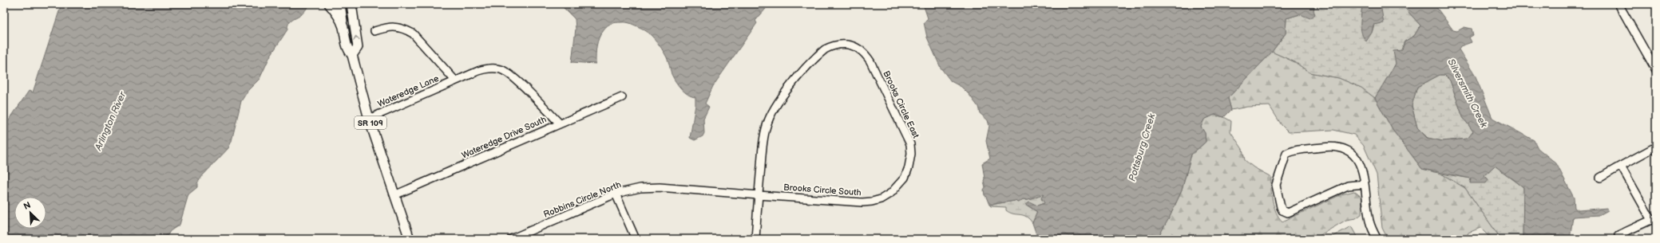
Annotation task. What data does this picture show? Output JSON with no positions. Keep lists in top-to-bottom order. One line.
{"streets":{"main road":["SR 109"],"street":["Wateredge Lane","Brooks Circle East","Wateredge Drive South","Brooks Circle South","Robbins Circle North"]},"crossings":[["Wateredge Lane","SR 109"],["Wateredge Lane","Wateredge Drive South"],["Brooks Circle East","Brooks Circle South"],["Brooks Circle East","Robbins Circle North"],["SR 109","Wateredge Drive South"],["Brooks Circle South","Robbins Circle North"]],"water":["Silversmith Creek","Arlington River","Pottsburg Creek"],"north":"top left"}
